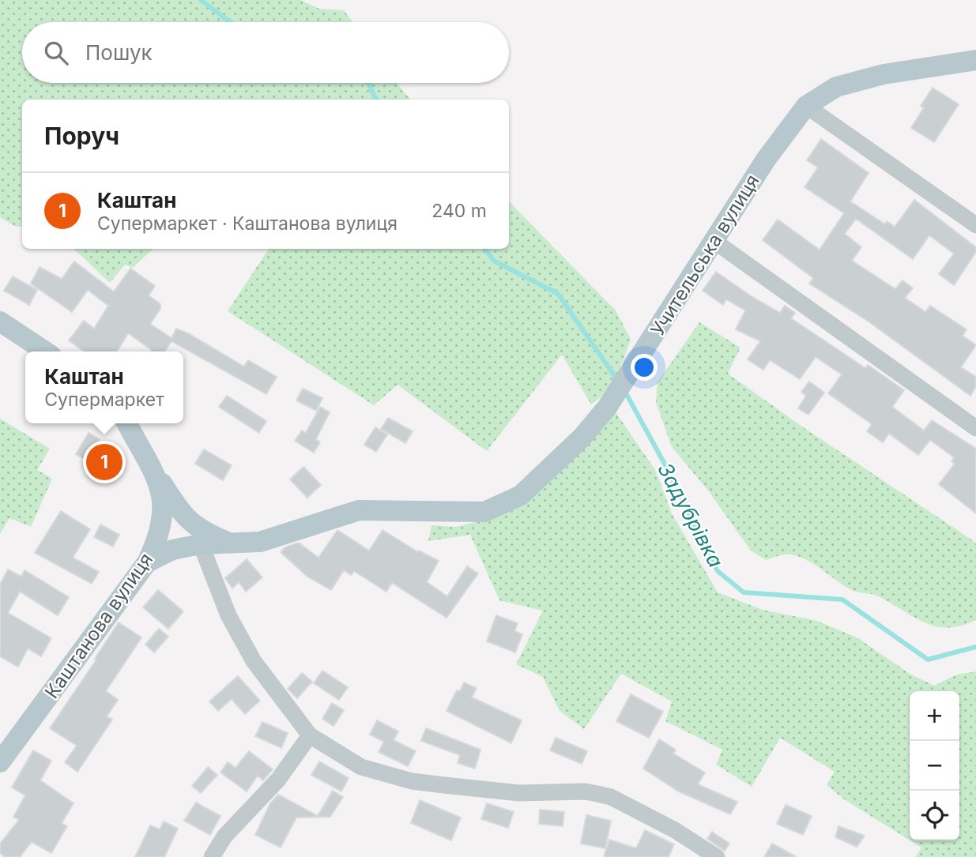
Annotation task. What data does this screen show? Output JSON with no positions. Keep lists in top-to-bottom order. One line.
{"streets":{"main road":["Учительська вулиця","Каштанова вулиця"]},"crossings":[["Учительська вулиця","Каштанова вулиця"]],"water":["Задубрівка"],"page":{"search":"Пошук","heading":"Поруч","list":[{"mark":"1","name":"Каштан","note":"Супермаркет · Каштанова вулиця","value":"240 m"}],"popup":["Каштан","Супермаркет"],"pins":"1","map_buttons":["+","−"]}}
